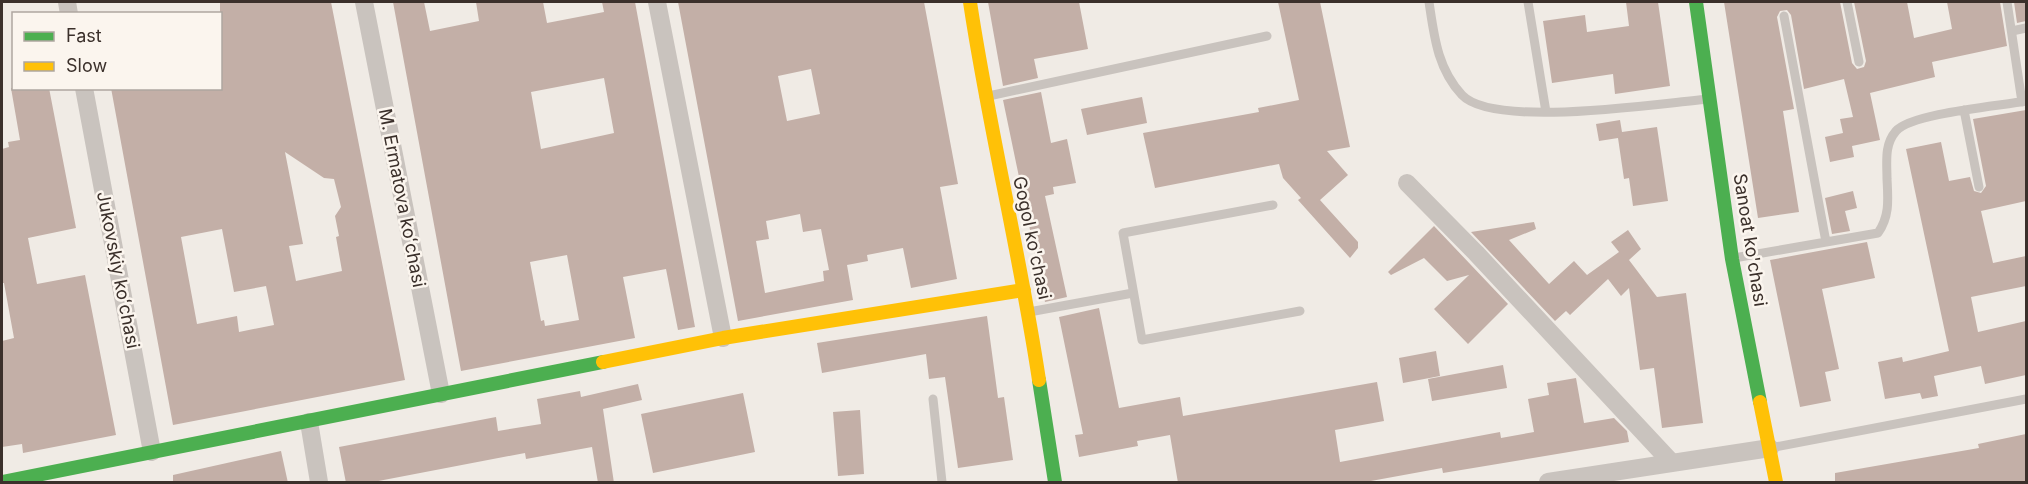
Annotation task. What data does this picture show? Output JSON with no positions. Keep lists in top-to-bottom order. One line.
{"streets":{"street":["M. Ermatova koʻchasi","Gogol ko'chasi","Sanoat ko'chasi","Jukovskiy koʻchasi"]},"legend":["Fast","Slow"]}
